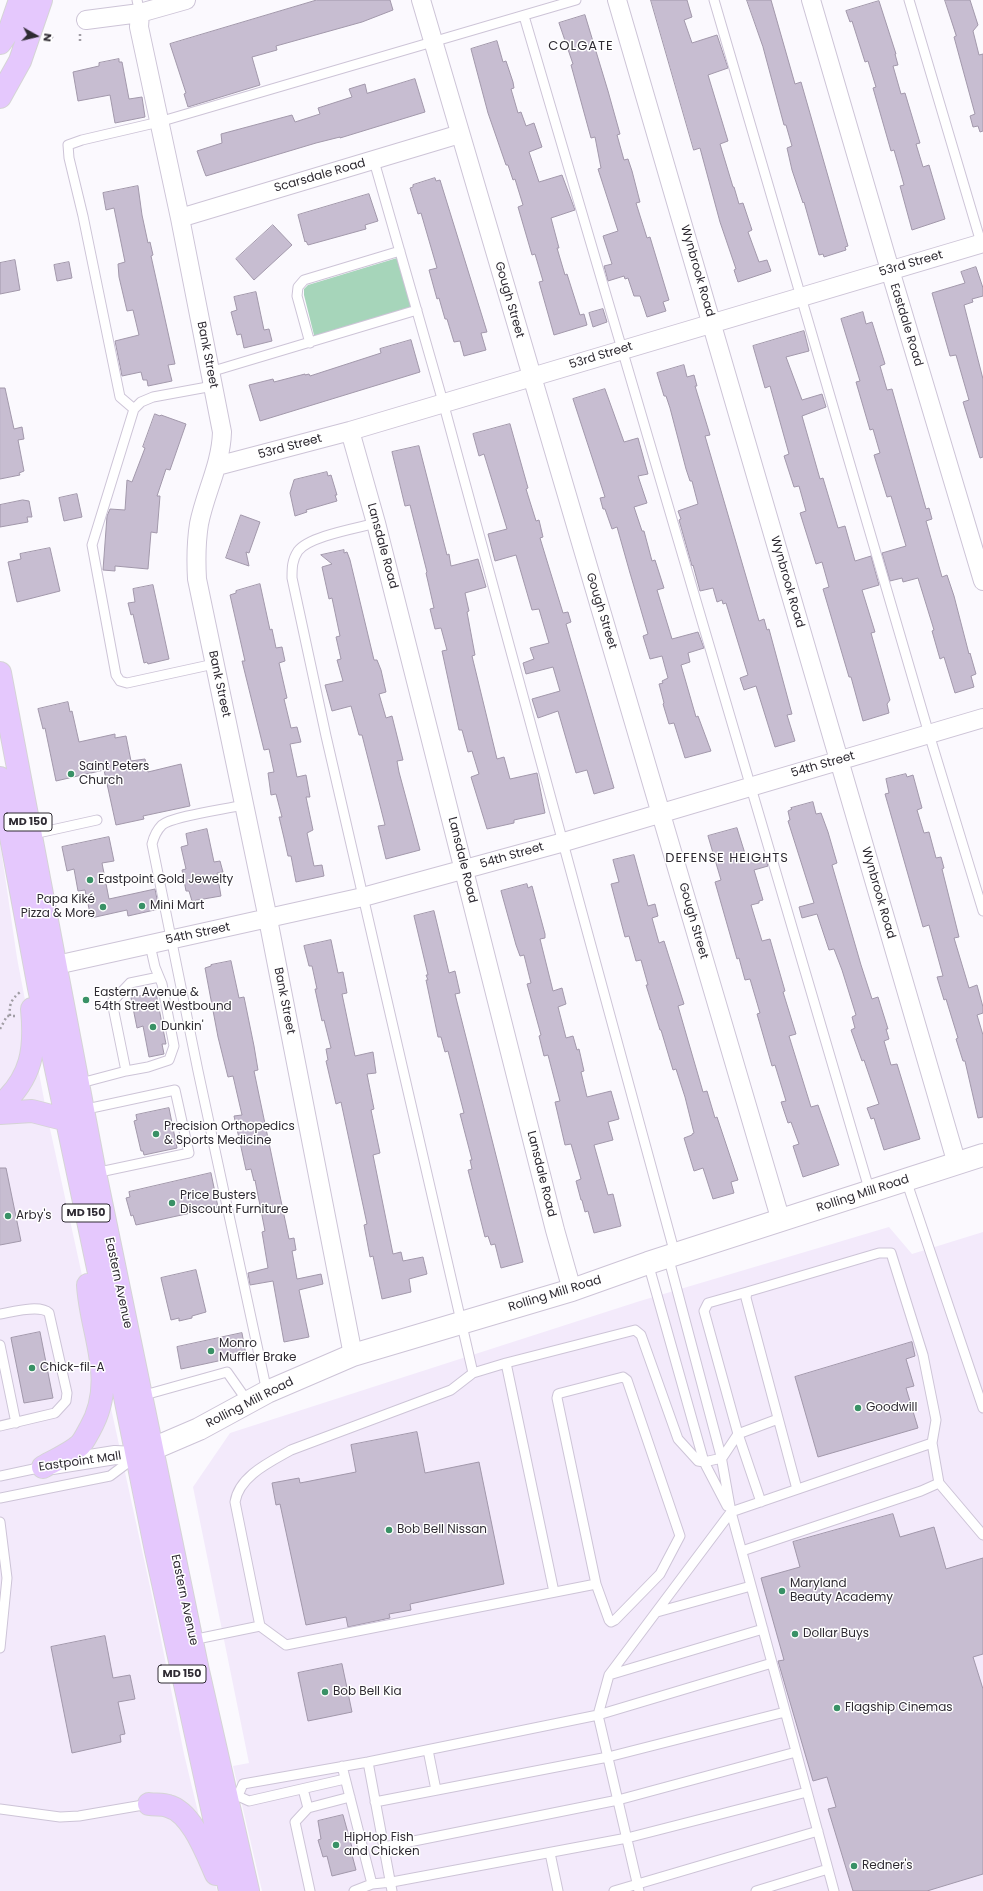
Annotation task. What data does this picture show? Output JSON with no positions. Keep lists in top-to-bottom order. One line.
{"streets":{"main road":["MD 150","Eastern Avenue"],"street":["Scarsdale Road","53rd Street","Wynbrook Road","Gough Street","Eastdale Road","Bank Street","Lansdale Road","54th Street","Rolling Mill Road","Eastpoint Mall"]},"crossings":[["Scarsdale Road","Gough Street"],["Scarsdale Road","Bank Street"],["53rd Street","Wynbrook Road"],["53rd Street","Gough Street"],["53rd Street","Eastdale Road"],["53rd Street","Bank Street"],["53rd Street","Lansdale Road"],["Wynbrook Road","54th Street"],["Wynbrook Road","Rolling Mill Road"],["Gough Street","54th Street"],["Gough Street","Rolling Mill Road"],["Bank Street","54th Street"],["Bank Street","Rolling Mill Road"],["Lansdale Road","54th Street"],["Lansdale Road","Rolling Mill Road"],["54th Street","Eastern Avenue"],["Rolling Mill Road","Eastern Avenue"],["Rolling Mill Road","Eastpoint Mall"],["Eastern Avenue","Eastpoint Mall"]],"districts":["COLGATE","DEFENSE HEIGHTS"],"places":["Saint Peters Church","Eastpoint Gold Jewelty","Mini Mart","Papa Kiké Pizza & More","Eastern Avenue & 54th Street Westbound","Dunkin'","Precision Orthopedics & Sports Medicine","Price Busters Discount Furniture","Arby's","Monro Muffler Brake","Chick-fil-A","Goodwill","Bob Bell Nissan","Maryland Beauty Academy","Dollar Buys","Bob Bell Kia","Flagship Cinemas","HipHop Fish and Chicken","Redner's"],"north":"right"}
